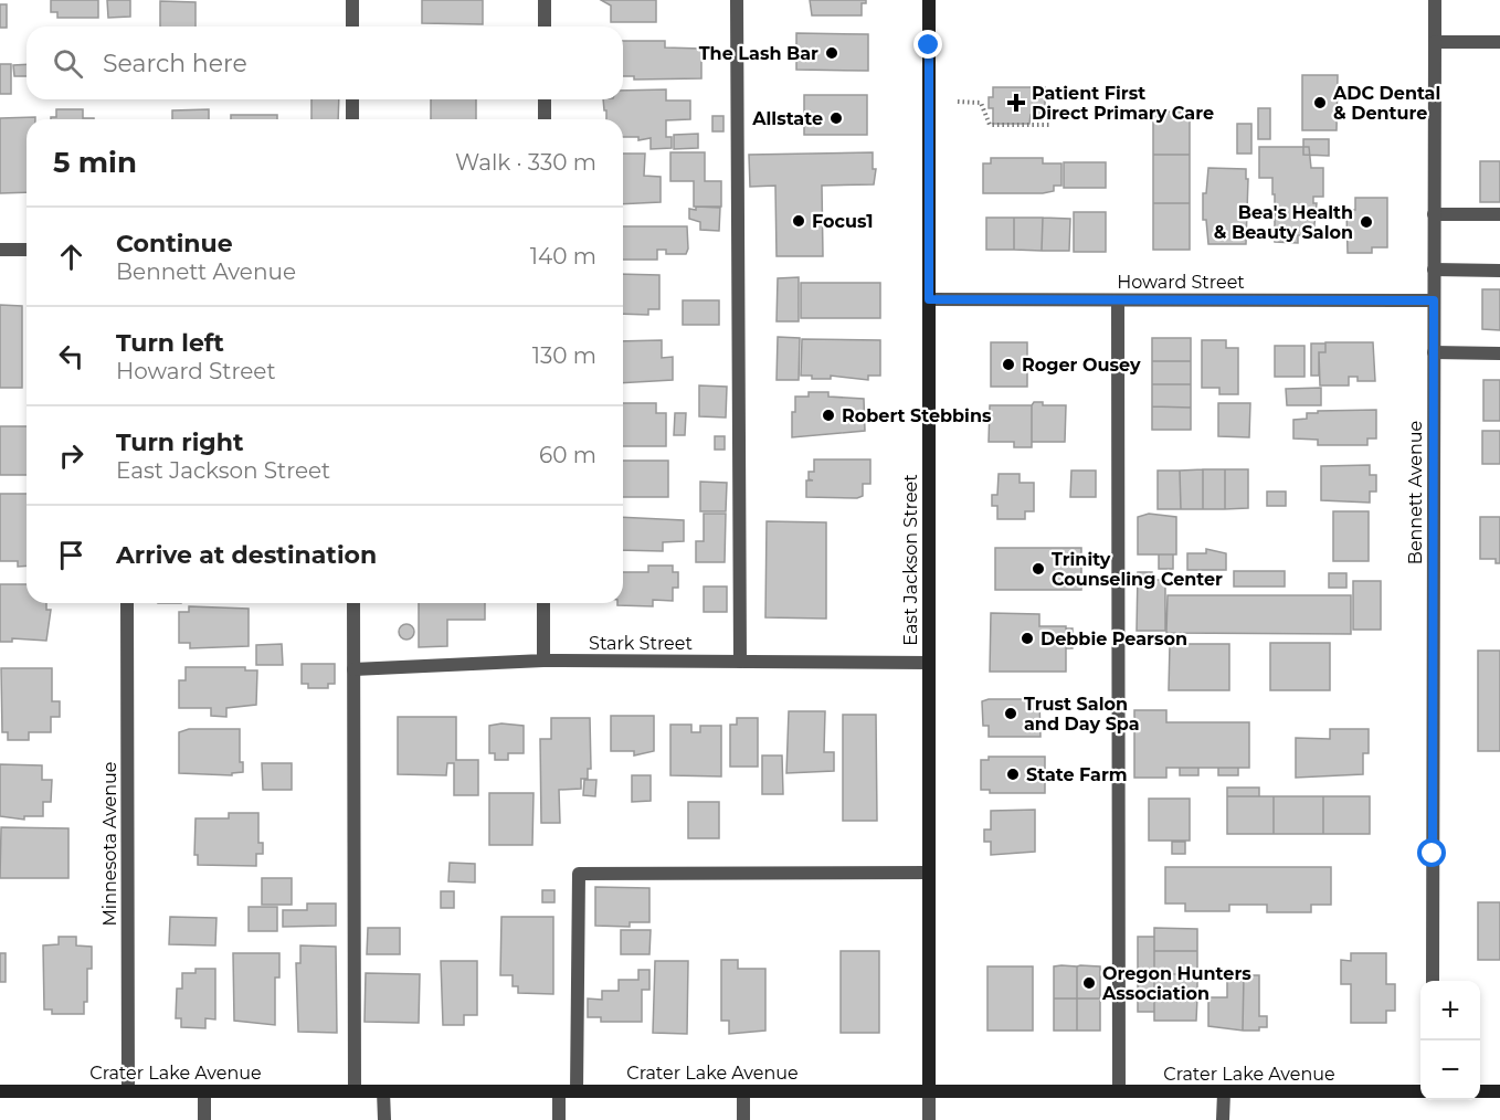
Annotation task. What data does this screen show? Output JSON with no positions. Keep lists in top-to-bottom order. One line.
{"streets":{"main road":["East Jackson Street","Crater Lake Avenue"],"street":["Howard Street","Bennett Avenue","Stark Street","Minnesota Avenue"]},"crossings":[["Howard Street","Bennett Avenue"],["Howard Street","East Jackson Street"],["East Jackson Street","Stark Street"],["East Jackson Street","Crater Lake Avenue"],["Minnesota Avenue","Crater Lake Avenue"]],"places":{"other":["The Lash Bar","ADC Dental & Denture","Allstate","Focus1","Bea's Health & Beauty Salon","Roger Ousey","Robert Stebbins","Trinity Counseling Center","Debbie Pearson","Trust Salon and Day Spa","State Farm","Oregon Hunters Association"],"health":["Patient First Direct Primary Care"]},"page":{"search":"Search here","heading":["5 min","Walk · 330 m"],"list":[["Continue","Bennett Avenue","140 m"],["Turn left","Howard Street","130 m"],["Turn right","East Jackson Street","60 m"],"Arrive at destination"],"map_buttons":["+","−"]}}
